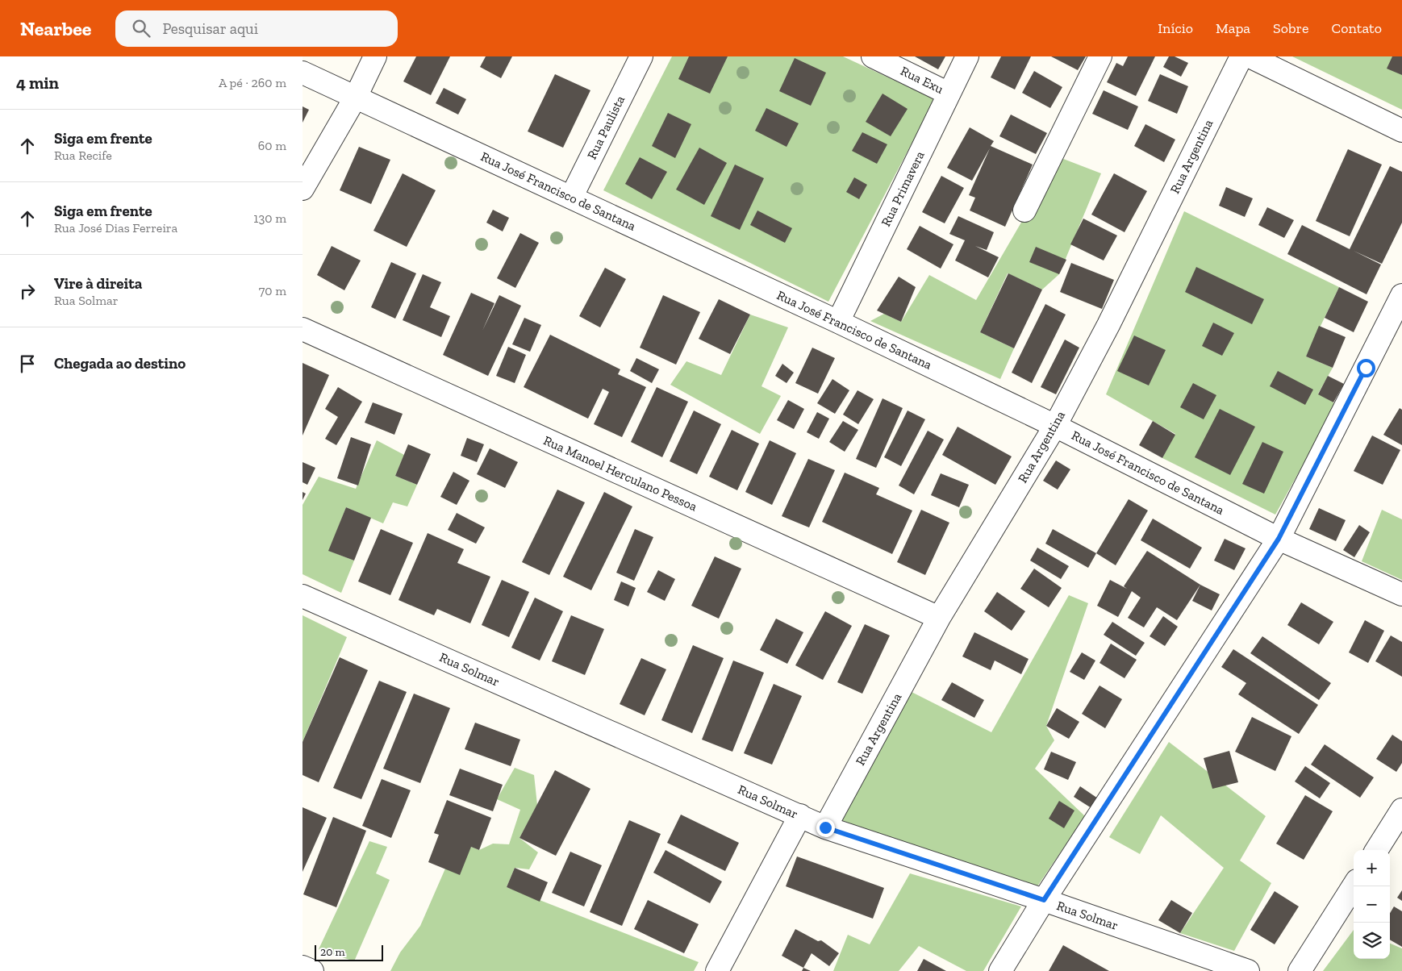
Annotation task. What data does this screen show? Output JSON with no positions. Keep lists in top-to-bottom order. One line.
{"streets":{"street":["Rua Exu","Rua Paulista","Rua Argentina","Rua Primavera","Rua José Francisco de Santana","Rua Manoel Herculano Pessoa","Rua Solmar"]},"crossings":[["Rua Exu","Rua Primavera"],["Rua Paulista","Rua José Francisco de Santana"],["Rua Argentina","Rua José Francisco de Santana"],["Rua Argentina","Rua Manoel Herculano Pessoa"],["Rua Argentina","Rua Solmar"],["Rua Primavera","Rua José Francisco de Santana"]],"scale_bar":"20 m","page":{"header":"Nearbee","search":"Pesquisar aqui","nav":["Início","Mapa","Sobre","Contato"],"heading":["4 min","A pé · 260 m"],"list":[["Siga em frente","Rua Recife","60 m"],["Siga em frente","Rua José Dias Ferreira","130 m"],["Vire à direita","Rua Solmar","70 m"],"Chegada ao destino"],"map_buttons":["+","−"],"scale":"20 m"}}
